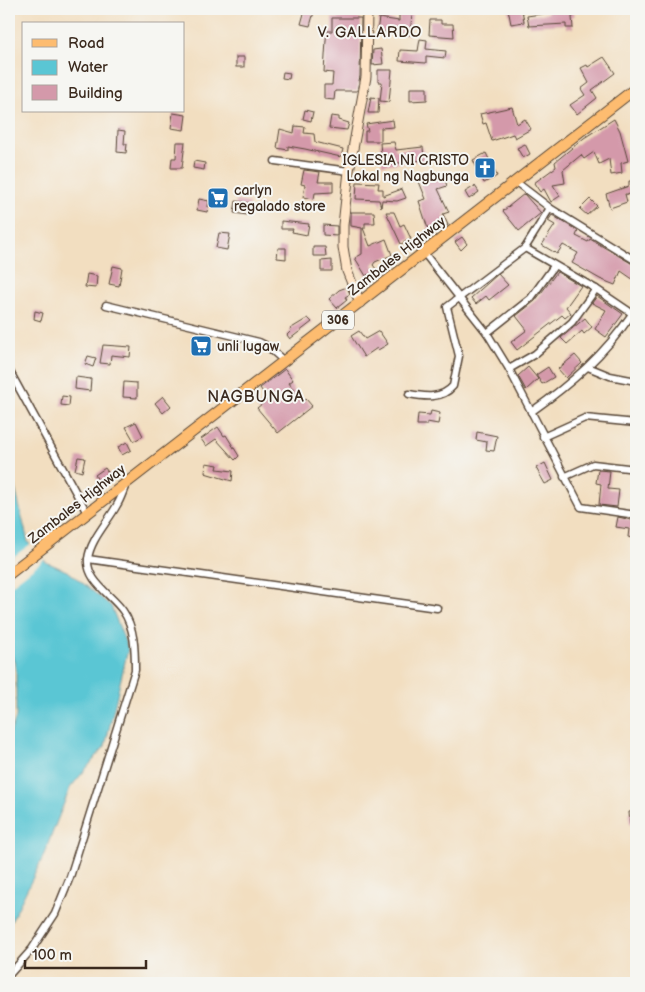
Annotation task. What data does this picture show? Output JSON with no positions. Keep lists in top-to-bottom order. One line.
{"streets":{"main road":["Zambales Highway","306"]},"districts":["V. GALLARDO","NAGBUNGA"],"places":{"church":["IGLESIA NI CRISTO Lokal ng Nagbunga"],"supermarket":["carlyn regalado store","unli lugaw"]},"legend":["Road","Water","Building"],"scale_bar":"100 m"}
